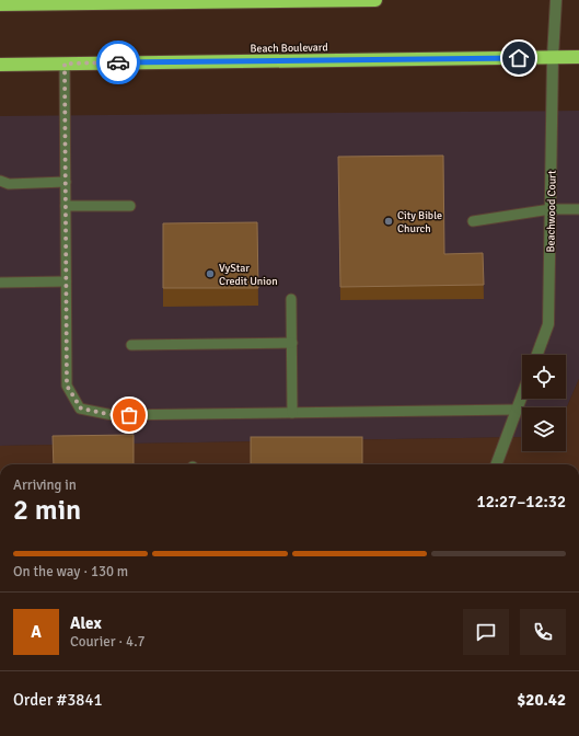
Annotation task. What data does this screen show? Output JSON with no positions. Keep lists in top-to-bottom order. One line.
{"streets":{"highway":["Beach Boulevard"],"street":["Beachwood Court"]},"crossings":[["Beach Boulevard","Beachwood Court"]],"places":["City Bible Church","VyStar Credit Union"],"page":{"heading":["2 min","Arriving in","12:27–12:32"],"panel":["Alex","Courier · 4.7","Order #3841","$20.42"],"bar":"On the way · 130 m","round":"A"}}
